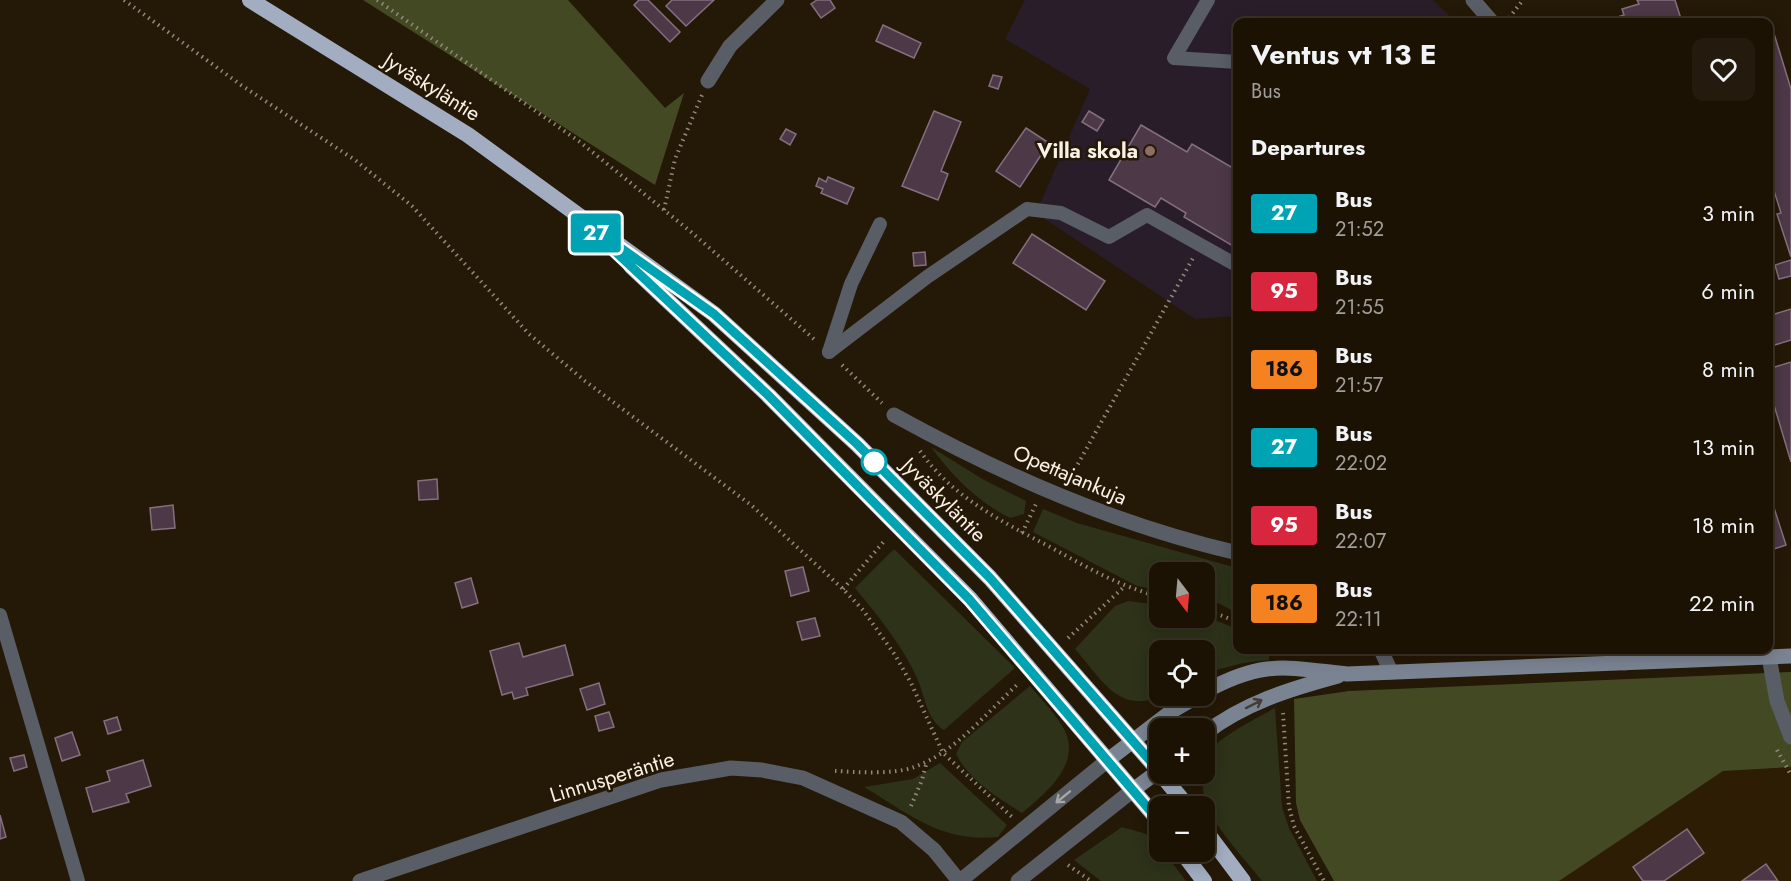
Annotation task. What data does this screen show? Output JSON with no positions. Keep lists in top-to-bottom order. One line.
{"streets":{"highway":["Jyväskyläntie"],"street":["Opettajankuja","Linnusperäntie"]},"crossings":[["Jyväskyläntie","Linnusperäntie"]],"places":["Villa skola"],"lines":["bus line 27"],"north":"bottom","page":{"on_map":"27","heading":[["Ventus vt 13 E","Bus"],"Departures"],"list":[{"mark":"27","name":"Bus","note":"21:52","value":"3 min"},{"mark":"95","name":"Bus","note":"21:55","value":"6 min"},{"mark":"186","name":"Bus","note":"21:57","value":"8 min"},{"mark":"27","name":"Bus","note":"22:02","value":"13 min"},{"mark":"95","name":"Bus","note":"22:07","value":"18 min"},{"mark":"186","name":"Bus","note":"22:11","value":"22 min"}],"map_buttons":["+","−"]}}
